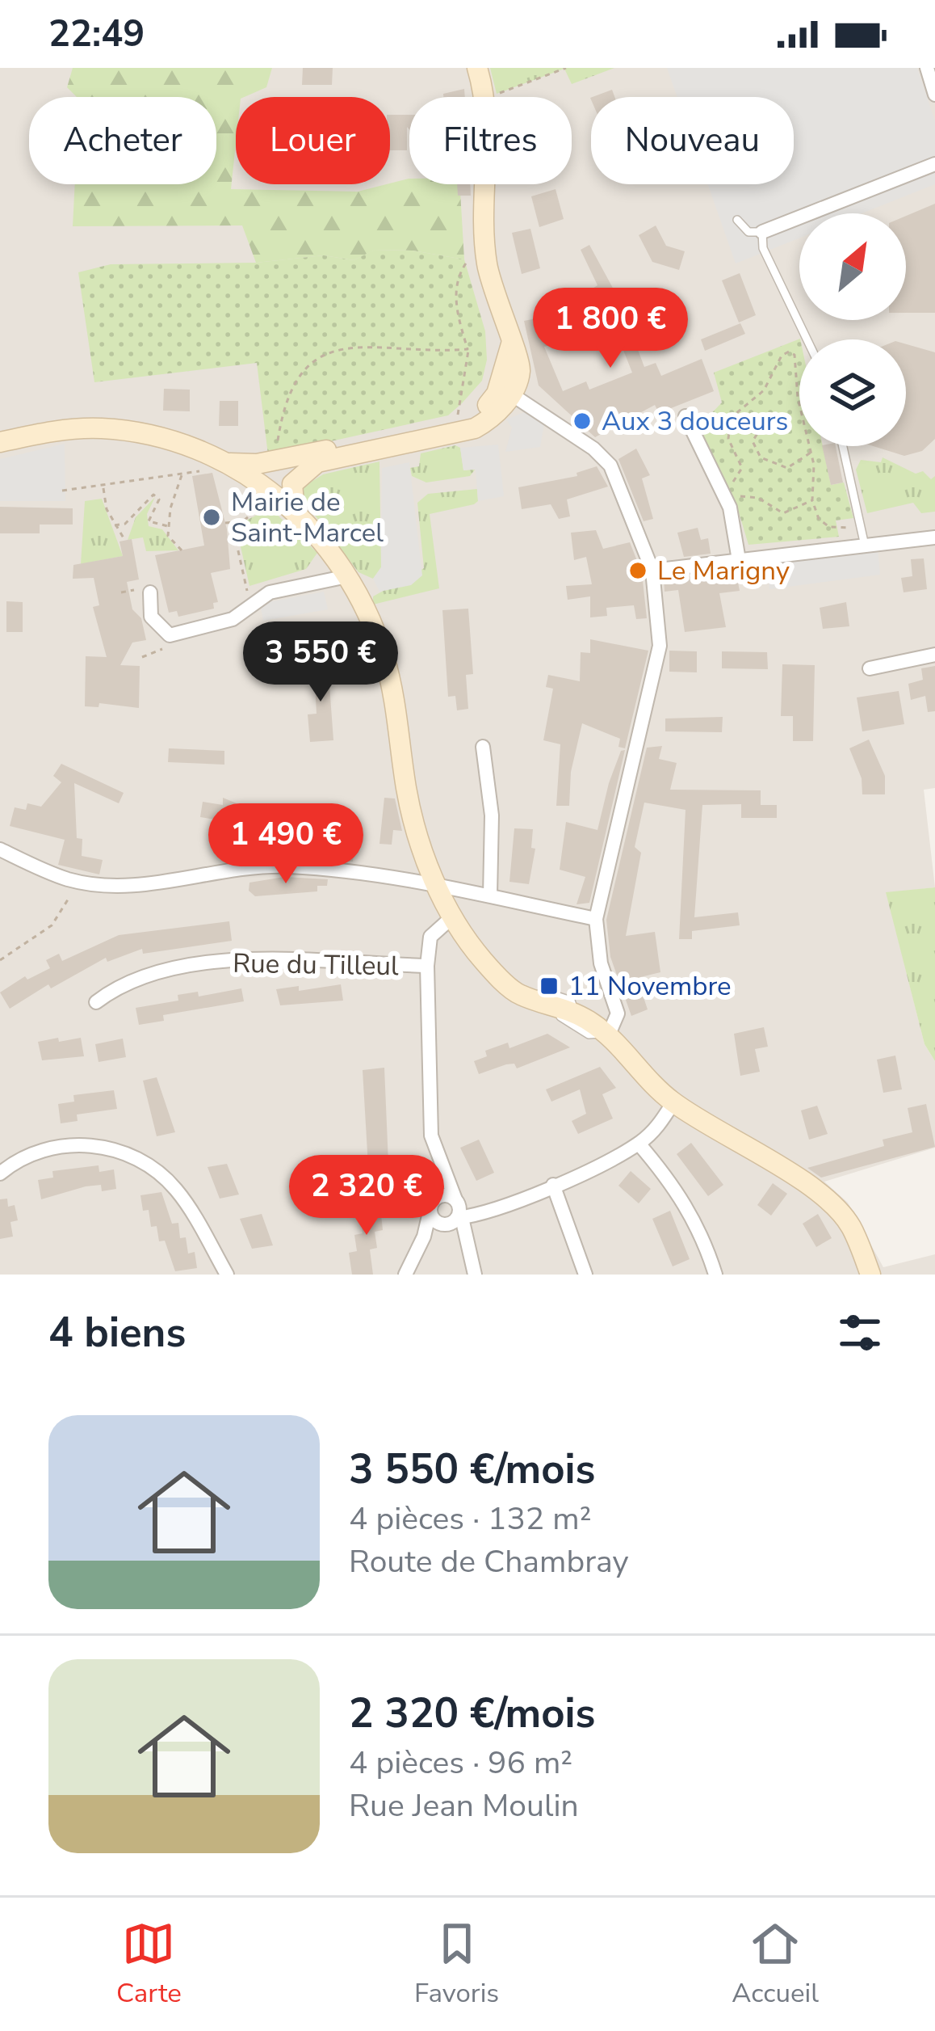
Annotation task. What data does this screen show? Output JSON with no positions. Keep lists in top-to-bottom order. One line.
{"streets":{"street":["Rue du Tilleul"]},"places":{"other":["Aux 3 douceurs","Mairie de Saint-Marcel","Le Marigny"],"transit":["11 Novembre"]},"north":"top right","page":{"status":"22:49","chip":["Acheter","Louer","Filtres","Nouveau"],"price":["1 800 €","3 550 €","1 490 €","2 320 €"],"heading":"4 biens","list":[{"name":"3 550 €/mois","note":"4 pièces · 132 m² · Route de Chambray"},{"name":"2 320 €/mois","note":"4 pièces · 96 m² · Rue Jean Moulin"}],"tabs":["Carte","Favoris","Accueil"]}}
